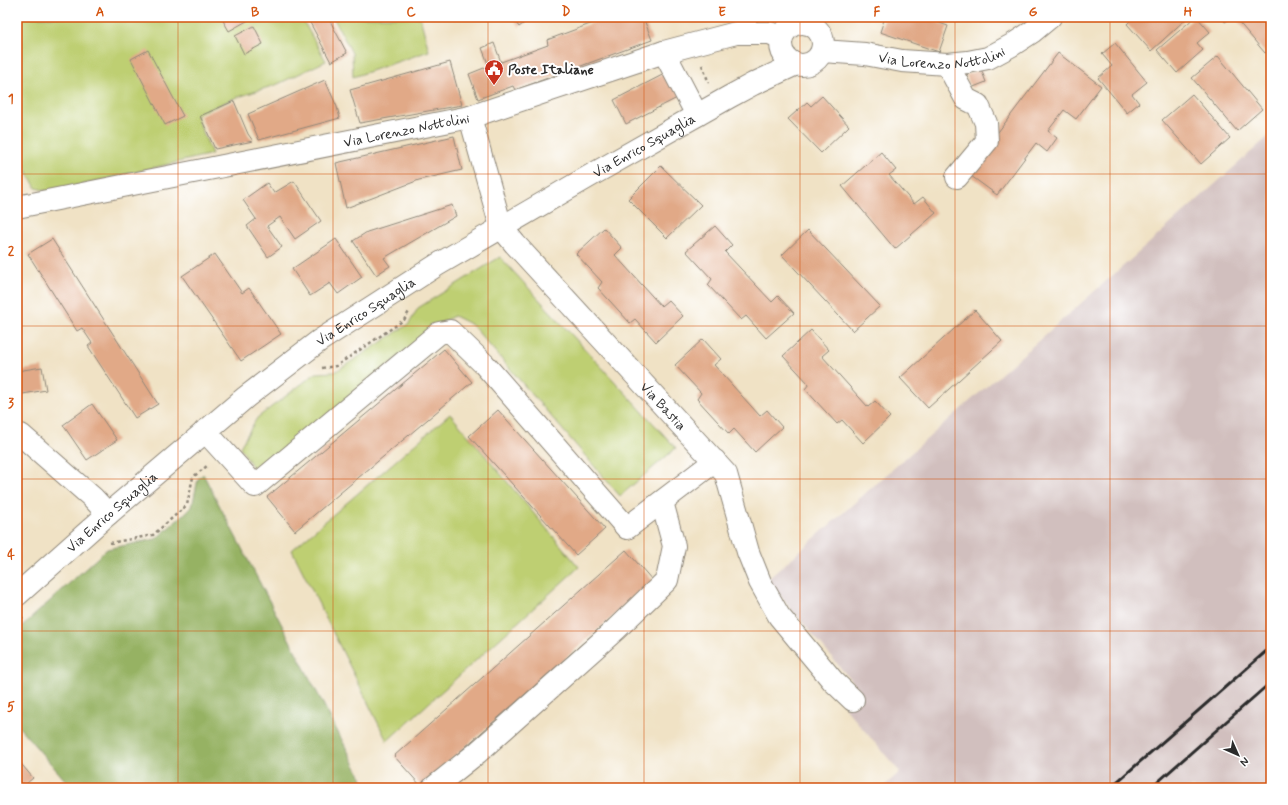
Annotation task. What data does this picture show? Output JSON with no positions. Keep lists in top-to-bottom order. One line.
{"streets":{"street":["Via Lorenzo Nottolini","Via Enrico Squaglia","Via Bastia"]},"crossings":[["Via Lorenzo Nottolini","Via Enrico Squaglia"],["Via Lorenzo Nottolini","Via Bastia"],["Via Enrico Squaglia","Via Bastia"]],"places":{"public building":["Poste Italiane"]},"north":"bottom right","grid":{"columns":["A","B","C","D","E","F","G","H"],"rows":["1","2","3","4","5"]}}
